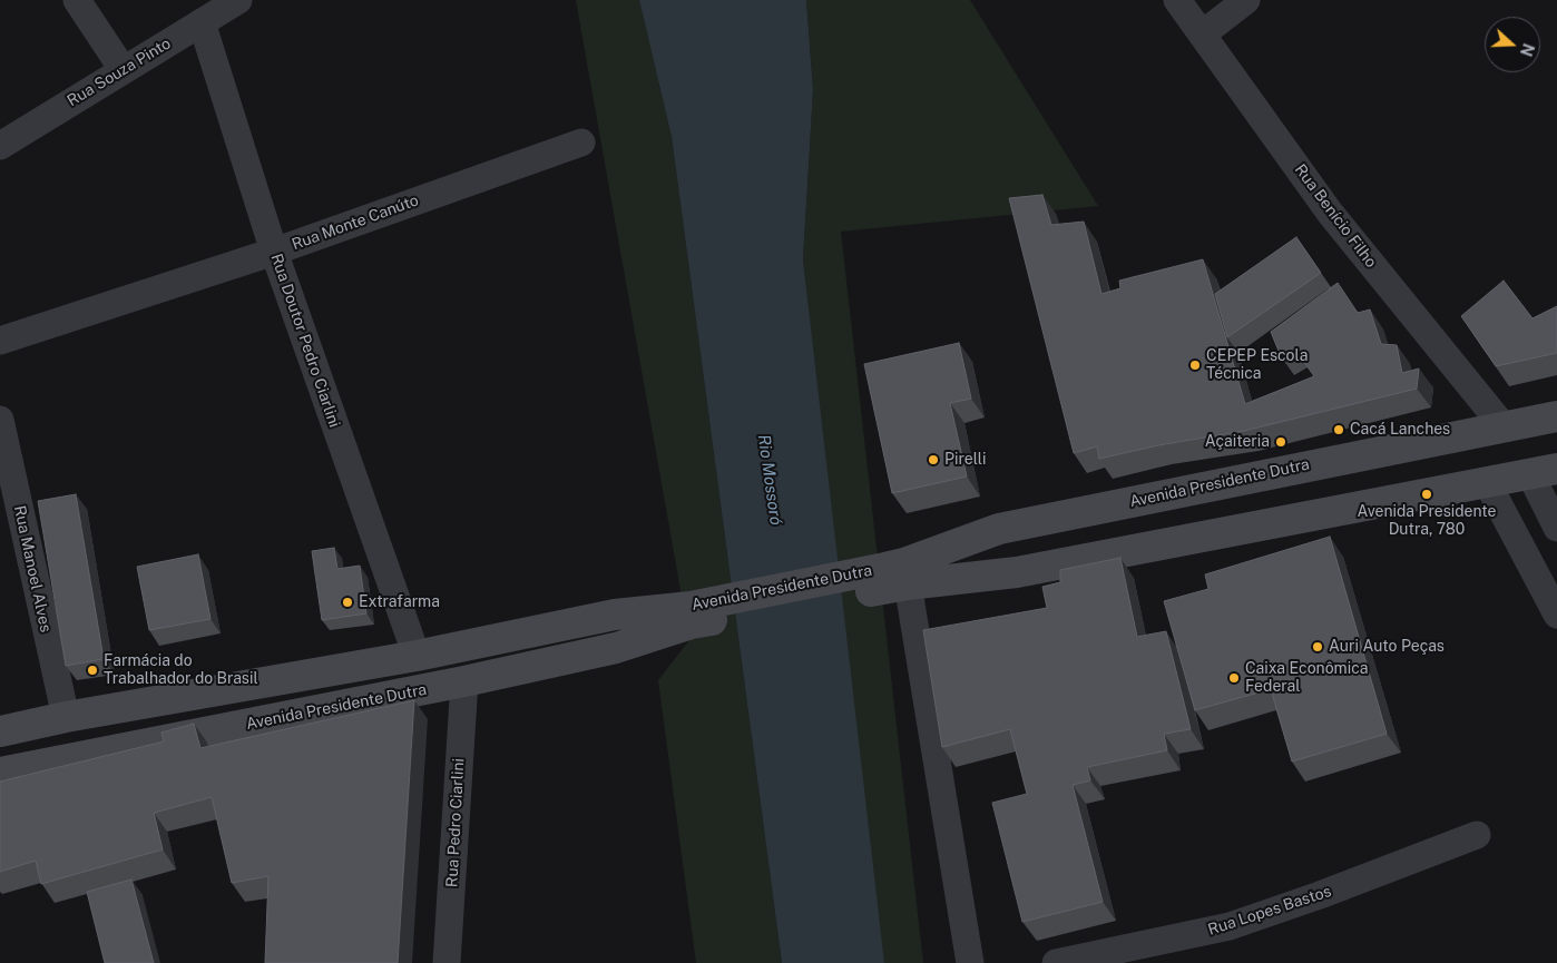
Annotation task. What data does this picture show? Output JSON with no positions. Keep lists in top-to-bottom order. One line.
{"streets":{"main road":["Avenida Presidente Dutra"],"street":["Rua Souza Pinto","Rua Benício Filho","Rua Monte Canúto","Rua Doutor Pedro Ciarlini","Rua Manoel Alves","Rua Pedro Ciarlini","Rua Lopes Bastos"]},"crossings":[["Rua Souza Pinto","Rua Doutor Pedro Ciarlini"],["Rua Benício Filho","Avenida Presidente Dutra"],["Rua Monte Canúto","Rua Doutor Pedro Ciarlini"],["Rua Doutor Pedro Ciarlini","Avenida Presidente Dutra"],["Avenida Presidente Dutra","Rua Manoel Alves"],["Avenida Presidente Dutra","Rua Pedro Ciarlini"]],"water":["Rio Mossoró"],"places":["CEPEP Escola Técnica","Cacá Lanches","Açaiteria","Pirelli","Avenida Presidente Dutra, 780","Extrafarma","Auri Auto Peças","Farmácia do Trabalhador do Brasil","Caixa Econômica Federal"],"north":"right"}
